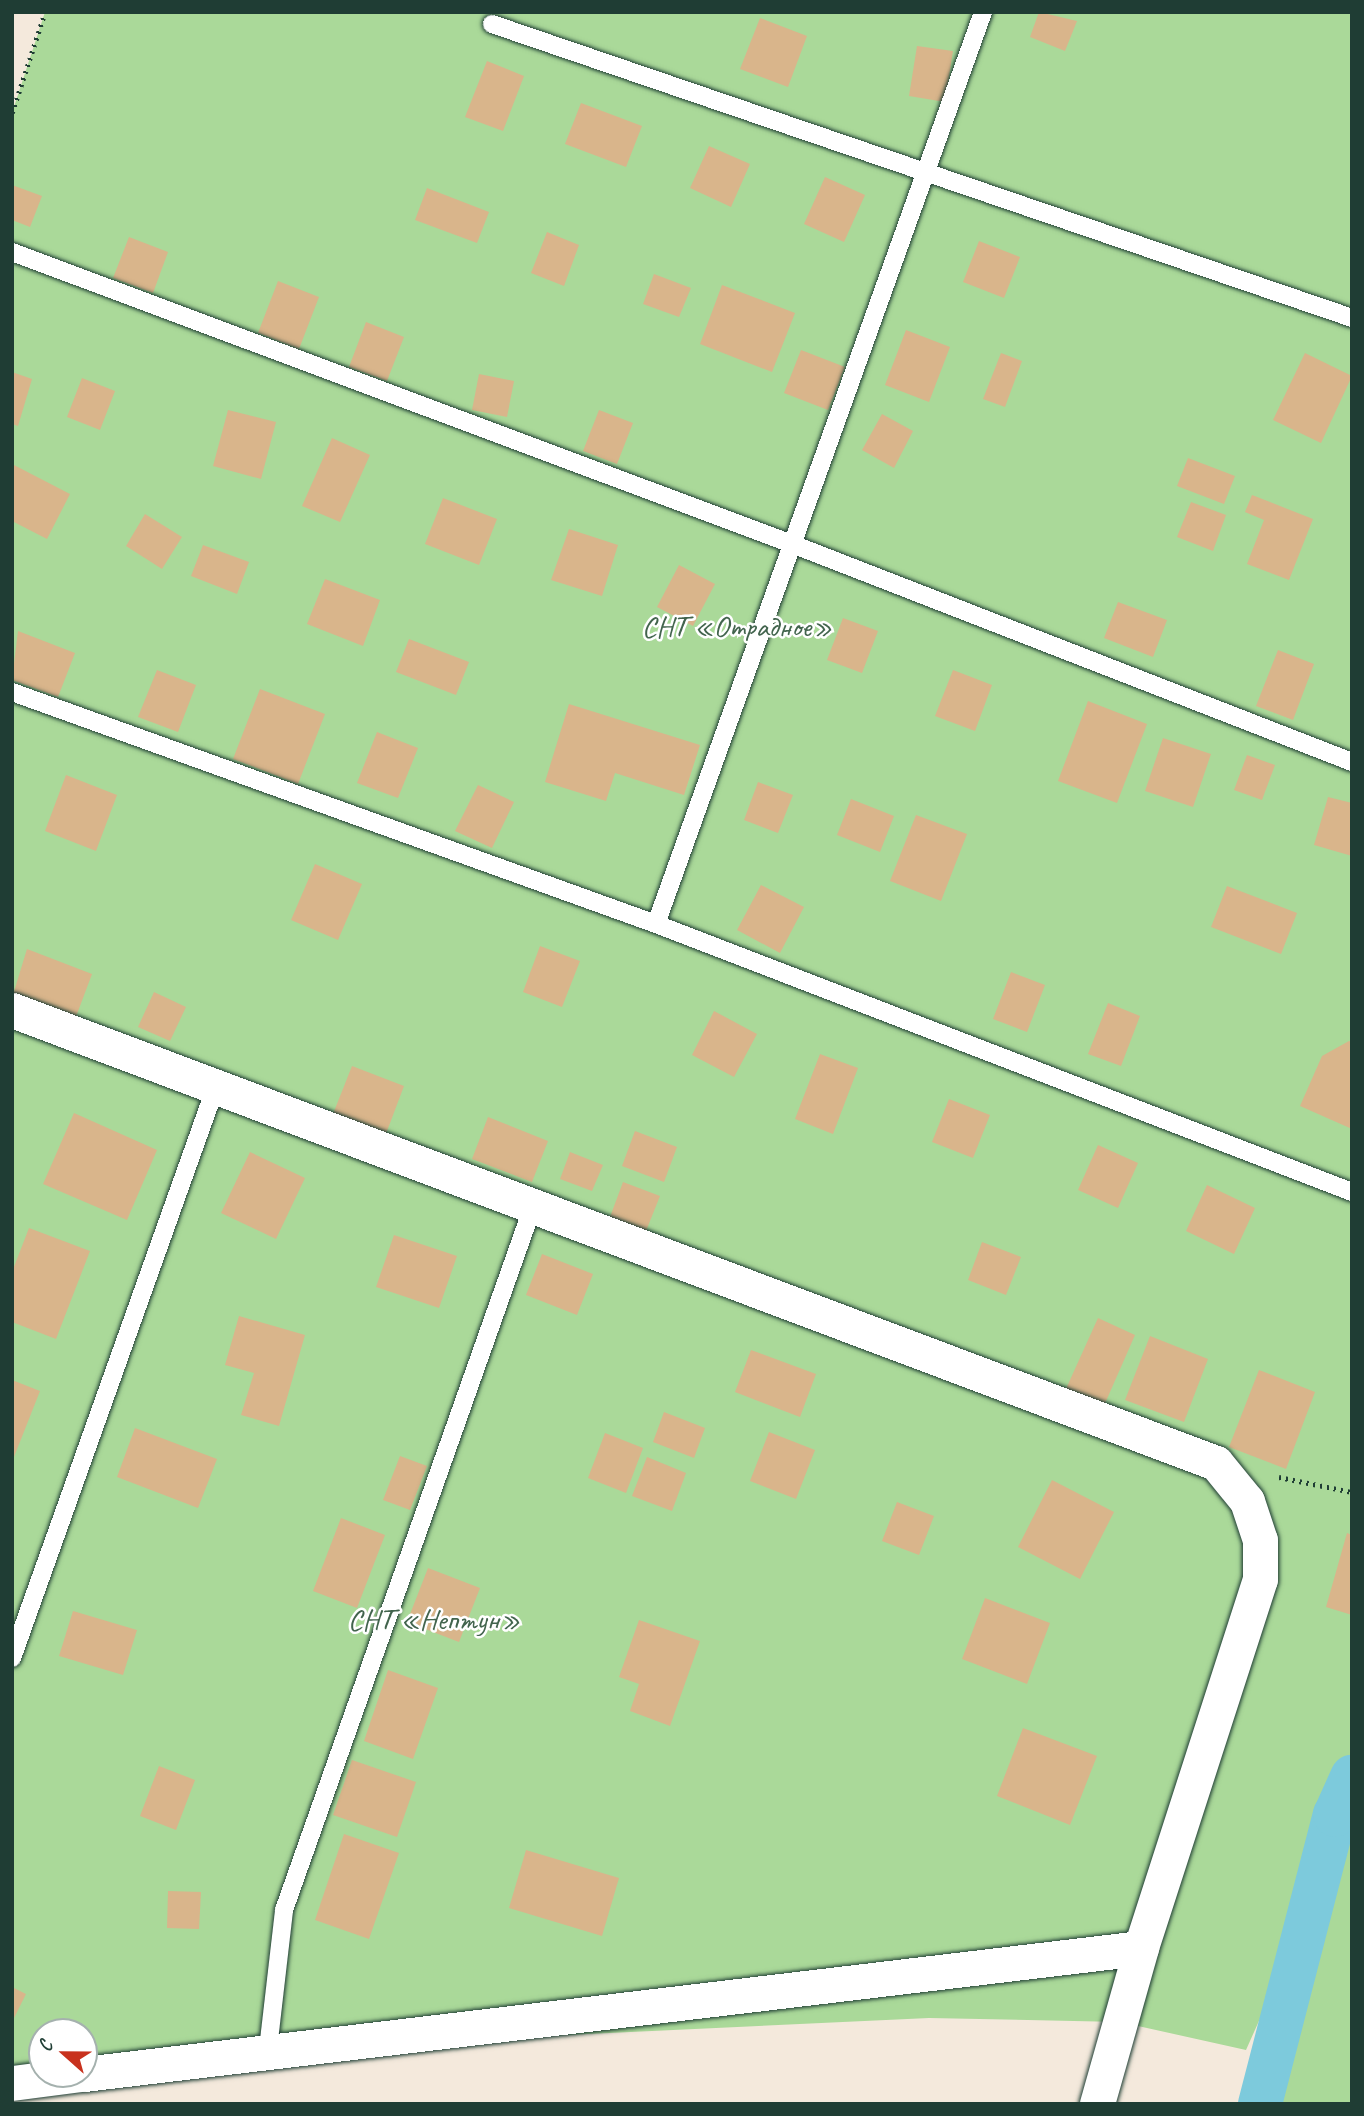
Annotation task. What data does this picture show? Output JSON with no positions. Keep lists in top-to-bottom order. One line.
{"parks":["СНТ «Отрадное»","СНТ «Нептун»"],"north":"left"}
